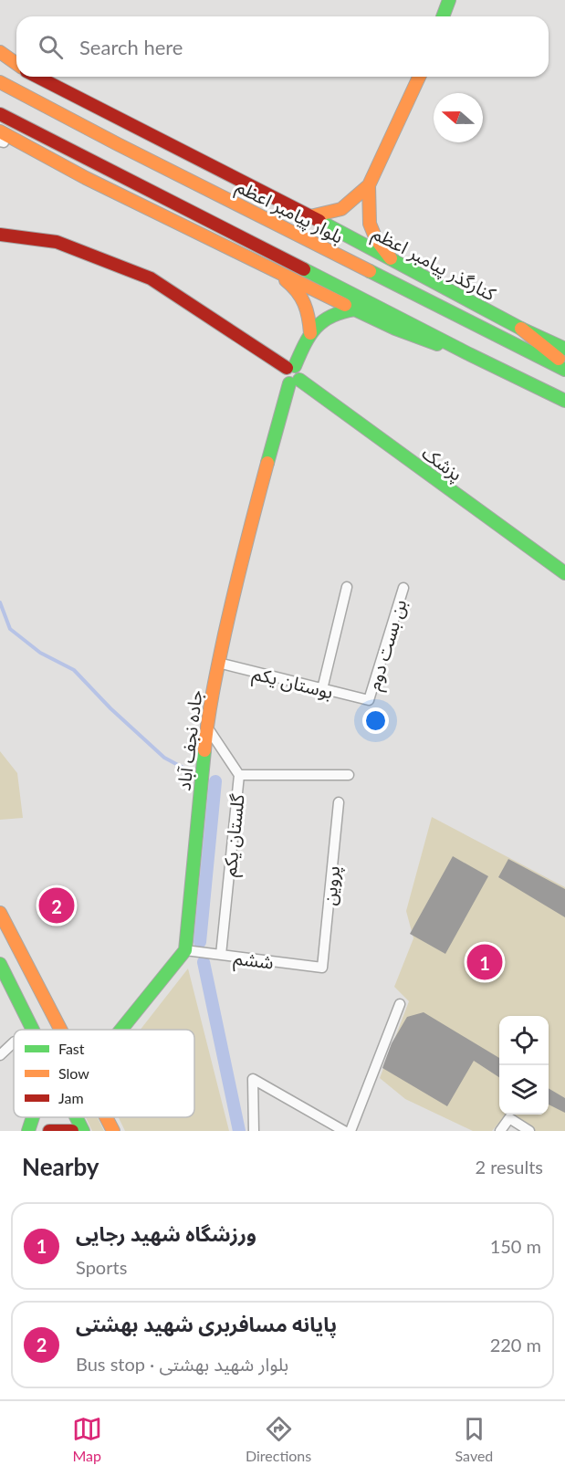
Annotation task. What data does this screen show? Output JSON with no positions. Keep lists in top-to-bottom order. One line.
{"streets":{"main road":["بلوار پیامبر اعظم","کنارگذر پیامبر اعظم","پزشک","جاده نجف آباد"],"street":["بن بست دوم","بوستان یکم","گلستان یکم","پروین","ششم"]},"crossings":[["پزشک","جاده نجف آباد"],["بن بست دوم","بوستان یکم"],["بوستان یکم","جاده نجف آباد"],["جاده نجف آباد","گلستان یکم"],["جاده نجف آباد","ششم"],["گلستان یکم","ششم"],["پروین","ششم"]],"legend":["Fast","Slow","Jam"],"north":"left","page":{"search":"Search here","pins":["2","1"],"heading":["Nearby","2 results"],"list":[{"mark":"1","name":"ورزشگاه شهید رجایی","note":"Sports","value":"150 m"},{"mark":"2","name":"پایانه مسافربری شهید بهشتی","note":"Bus stop · بلوار شهید بهشتی","value":"220 m"}],"nav":["Map","Directions","Saved"]}}
